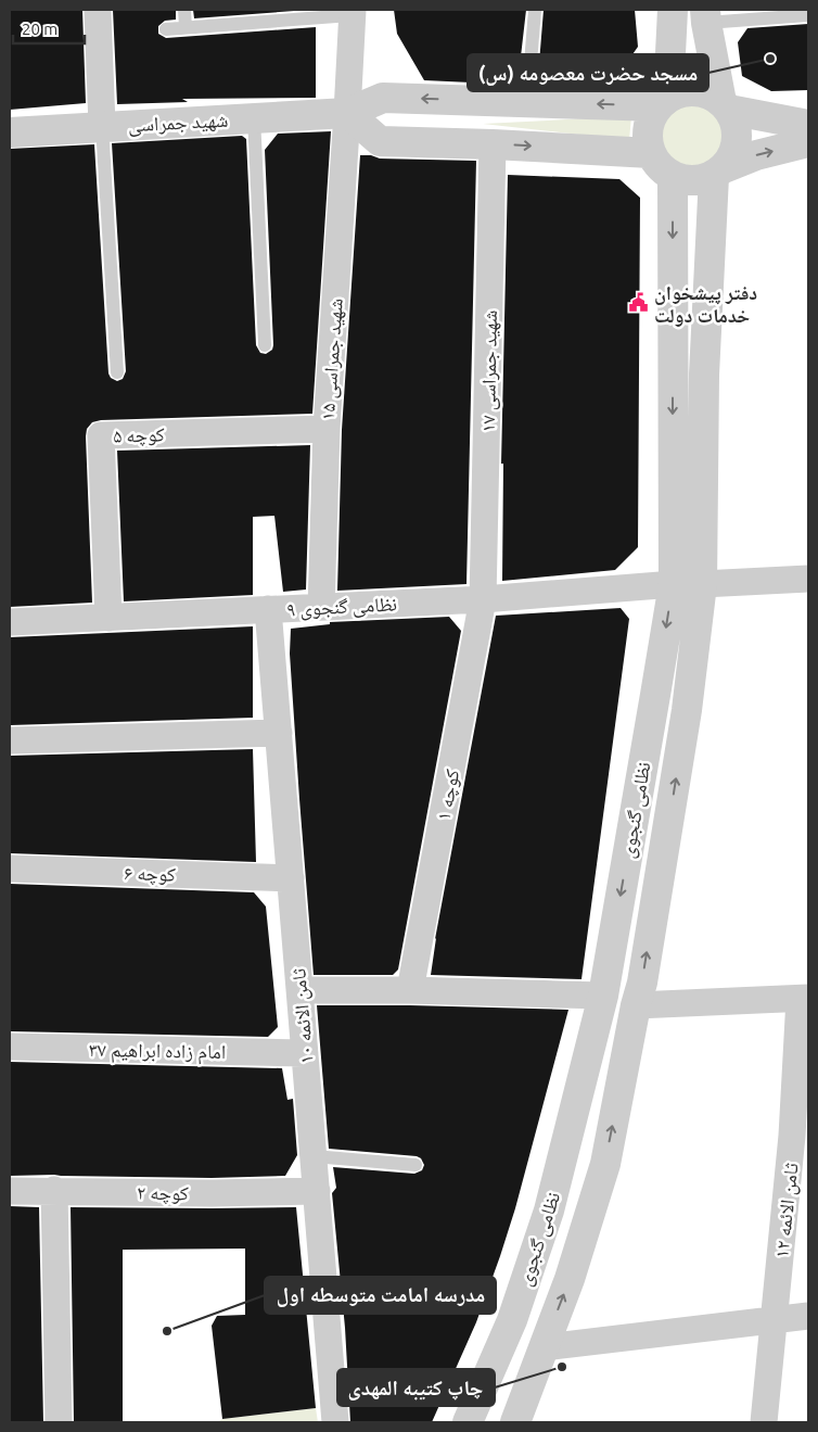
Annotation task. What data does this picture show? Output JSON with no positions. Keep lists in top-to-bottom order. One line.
{"streets":{"street":["شهید جمراسی","شهید جمراسی ۱۵","شهید جمراسی ۱۷","کوچه ۵","نظامی گنجوی ۹","کوچه ۱","نظامی گنجوی","کوچه ۶","ثامن الائمه ۱۰","امام زاده ابراهیم ۳۷","کوچه ۲","ثامن الائمه ۱۲"]},"crossings":[["شهید جمراسی","شهید جمراسی ۱۵"],["شهید جمراسی","نظامی گنجوی"],["شهید جمراسی ۱۵","کوچه ۵"],["شهید جمراسی ۱۵","نظامی گنجوی ۹"],["شهید جمراسی ۱۷","نظامی گنجوی ۹"],["شهید جمراسی ۱۷","کوچه ۱"],["کوچه ۵","نظامی گنجوی ۹"],["نظامی گنجوی ۹","کوچه ۱"],["نظامی گنجوی ۹","نظامی گنجوی"],["نظامی گنجوی ۹","ثامن الائمه ۱۰"],["کوچه ۶","ثامن الائمه ۱۰"],["ثامن الائمه ۱۰","امام زاده ابراهیم ۳۷"],["ثامن الائمه ۱۰","کوچه ۲"]],"places":{"other":["مسجد حضرت معصومه (س)","مدرسه امامت متوسطه اول","چاپ‌ کتیبه المهدی"],"public building":["دفتر پیشخوان خدمات دولت"]},"scale_bar":"20 m"}
